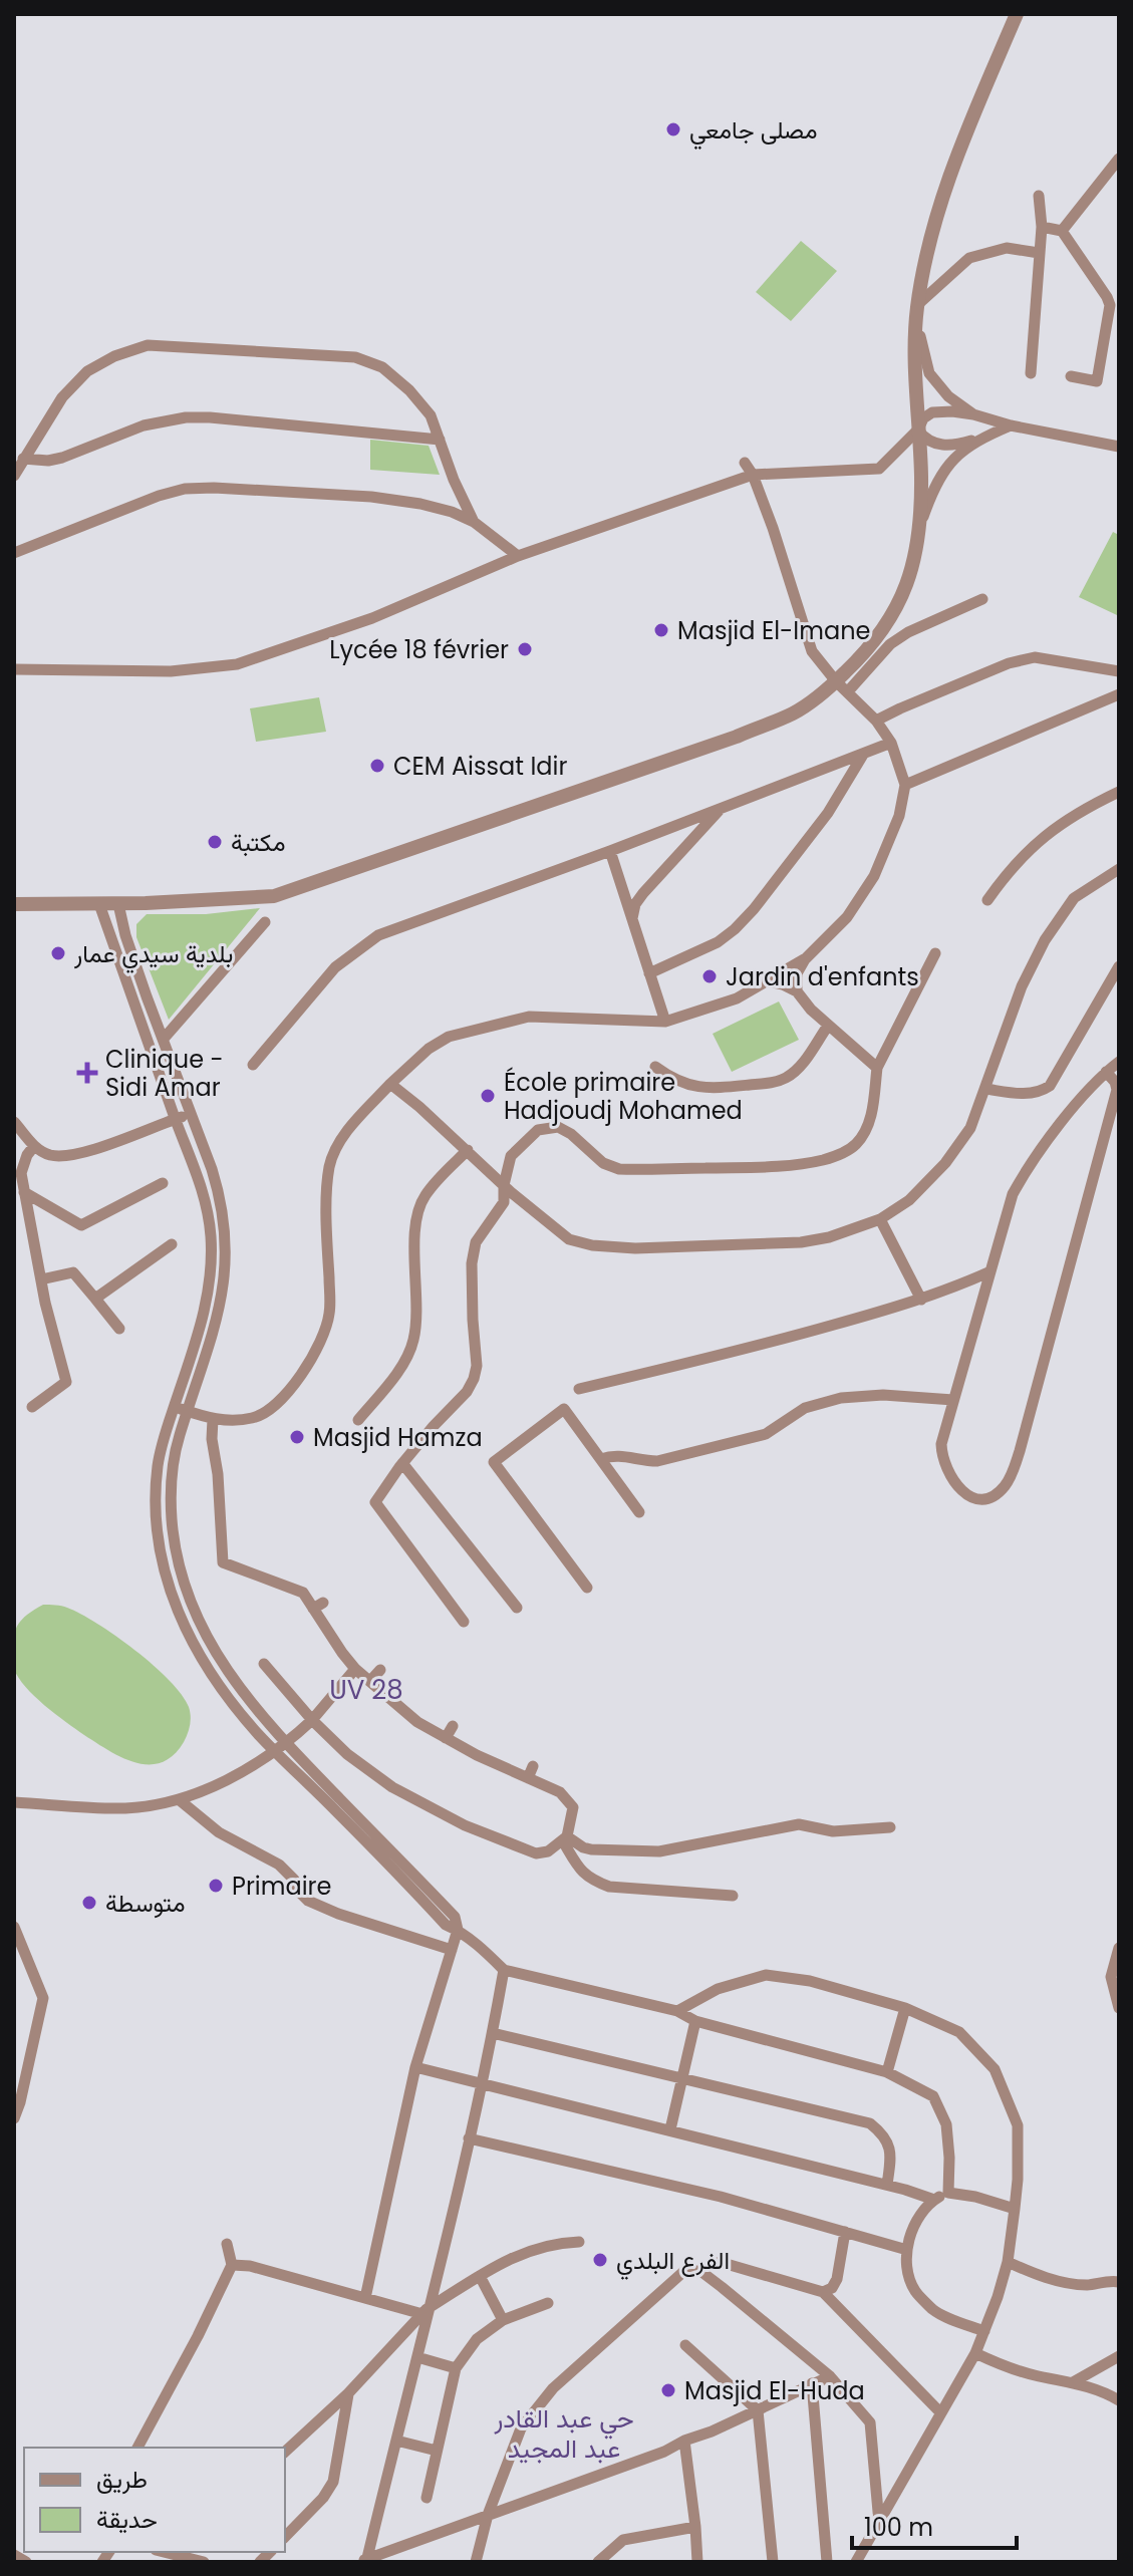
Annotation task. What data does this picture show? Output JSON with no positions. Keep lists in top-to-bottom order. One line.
{"districts":["UV 28","حي عبد القادر عبد المجيد"],"places":{"other":["مصلى جامعي","Masjid El-Imane","Lycée 18 février","CEM Aissat Idir","مكتبة","بلدية سيدي عمار","Jardin d'enfants","École primaire Hadjoudj Mohamed","Masjid Hamza","Primaire","متوسطة","الفرع البلدي","Masjid El-Huda"],"health":["Clinique - Sidi Amar"]},"legend":["طريق","حديقة"],"scale_bar":"100 m"}
